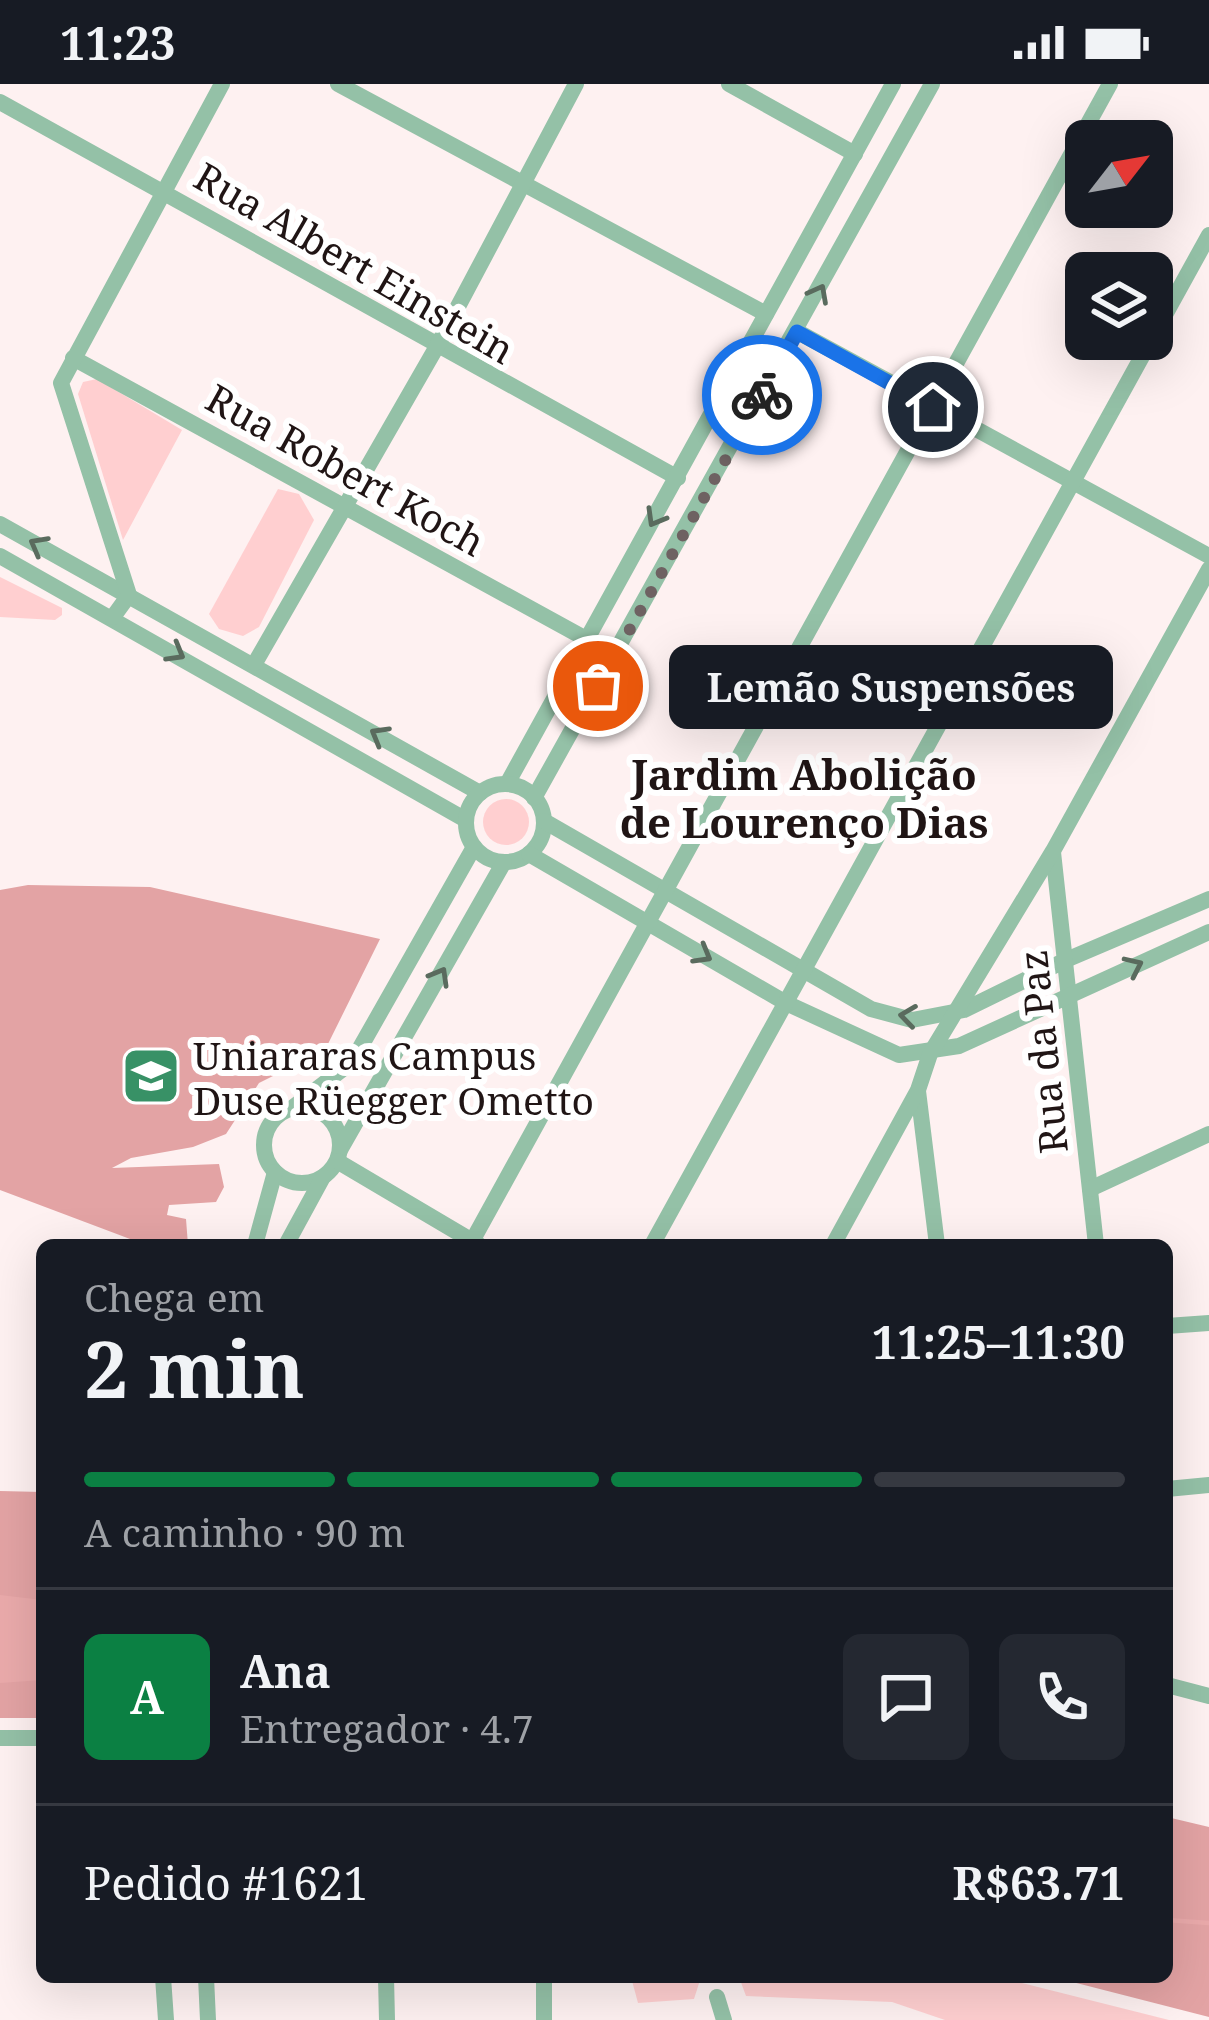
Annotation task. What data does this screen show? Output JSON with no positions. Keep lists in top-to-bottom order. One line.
{"streets":{"street":["Rua Albert Einstein","Rua Robert Koch","Rua da Paz"]},"districts":["Jardim Abolição de Lourenço Dias"],"places":{"other":["Lemão Suspensões"],"school or university":["Uniararas Campus Duse Rüegger Ometto"]},"north":"top right","page":{"status":"11:23","bubble":"Lemão Suspensões","heading":["2 min","Chega em","11:25–11:30"],"panel":["Ana","Entregador · 4.7","Pedido #1621","R$63.71"],"bar":"A caminho · 90 m","round":"A"}}
